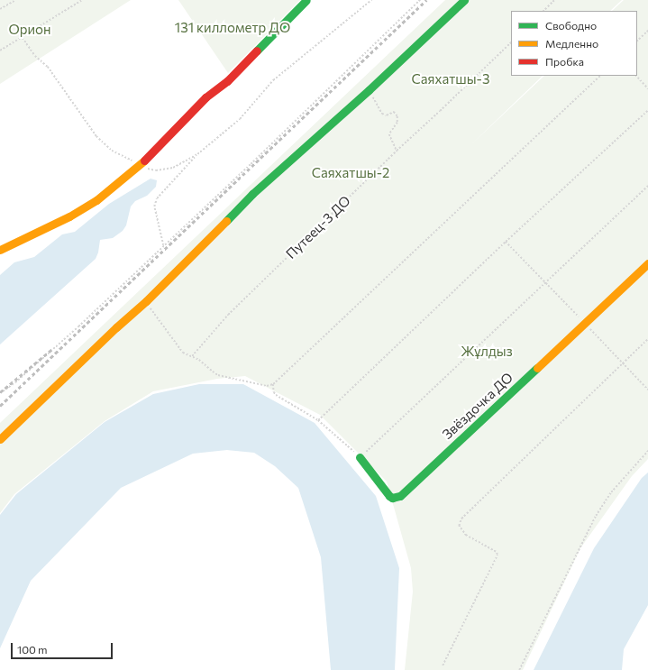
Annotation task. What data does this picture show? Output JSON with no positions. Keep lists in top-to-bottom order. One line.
{"streets":{"street":["Звёздочка ДО"],"path":["Путеец-3 ДО"]},"parks":["131 киллометр ДО","Орион","Саяхатшы-3","Саяхатшы-2","Жұлдыз"],"legend":["Свободно","Медленно","Пробка"],"scale_bar":"100 m"}
